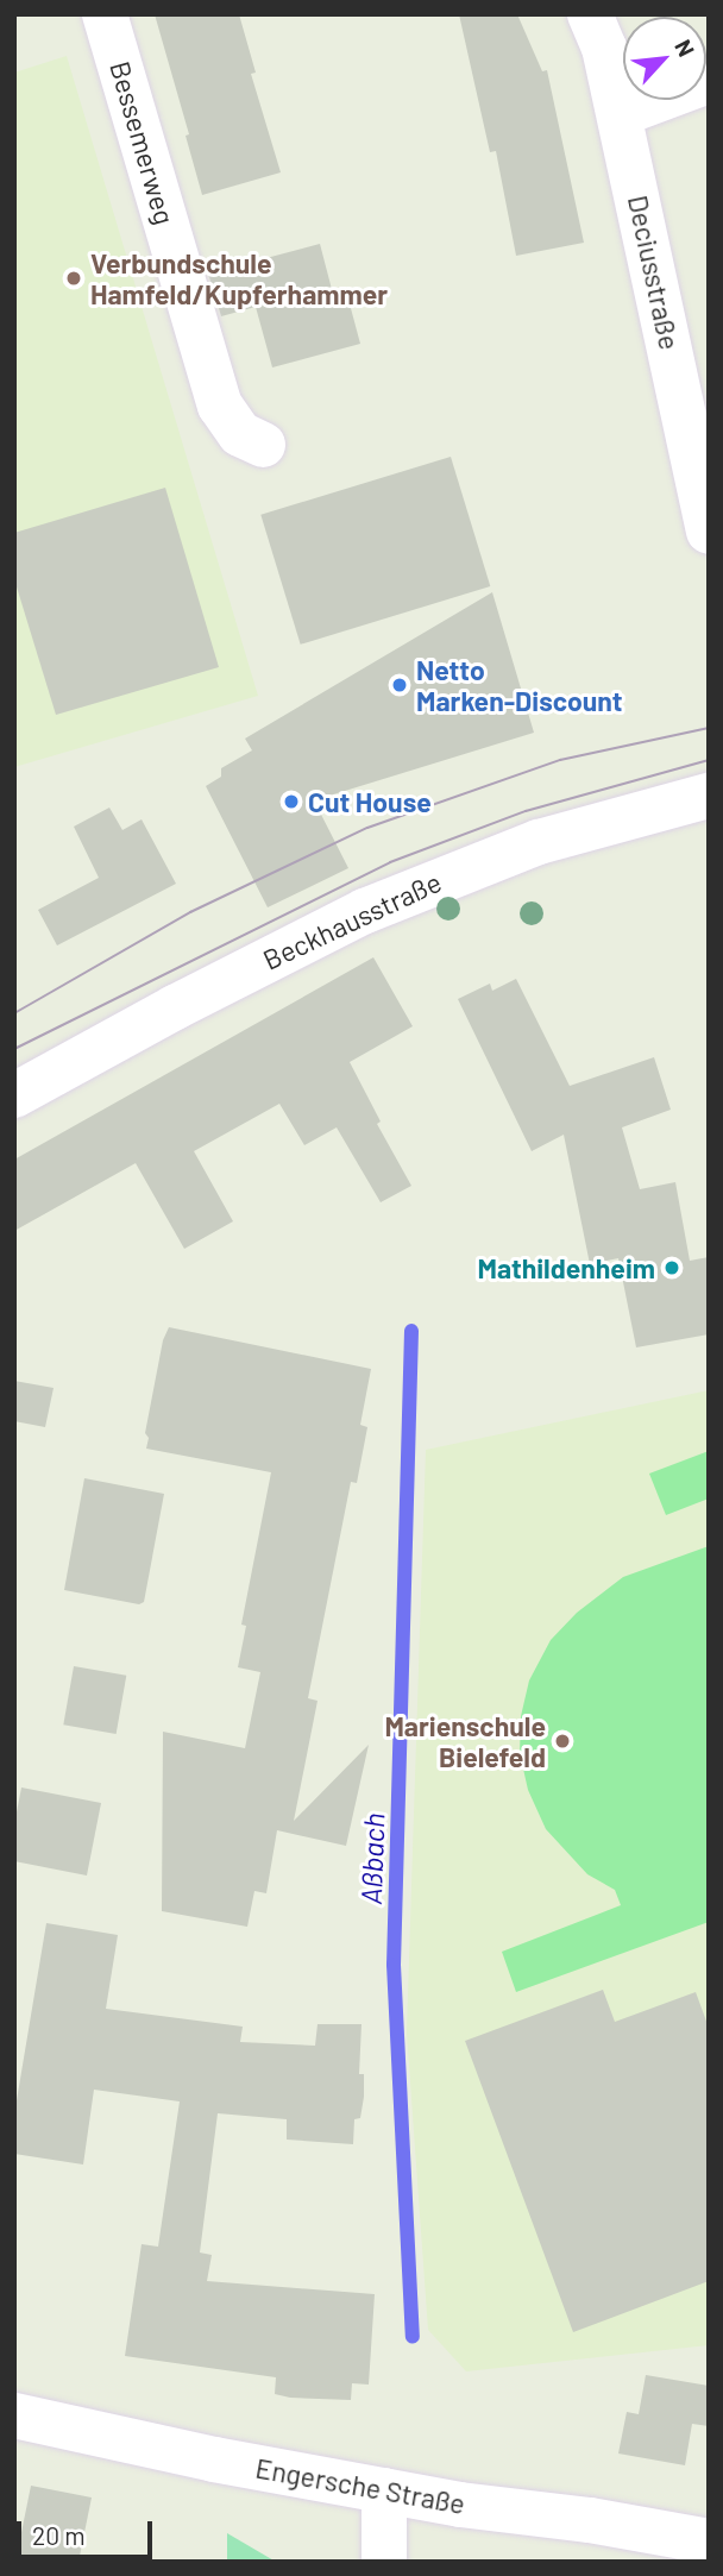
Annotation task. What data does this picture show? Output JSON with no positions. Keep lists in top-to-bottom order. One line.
{"streets":{"street":["Bessemerweg","Deciusstraße","Beckhausstraße","Engersche Straße"]},"water":["Aßbach"],"places":["Verbundschule Hamfeld/Kupferhammer","Netto Marken-Discount","Cut House","Mathildenheim","Marienschule Bielefeld"],"scale_bar":"20 m","north":"top right"}
